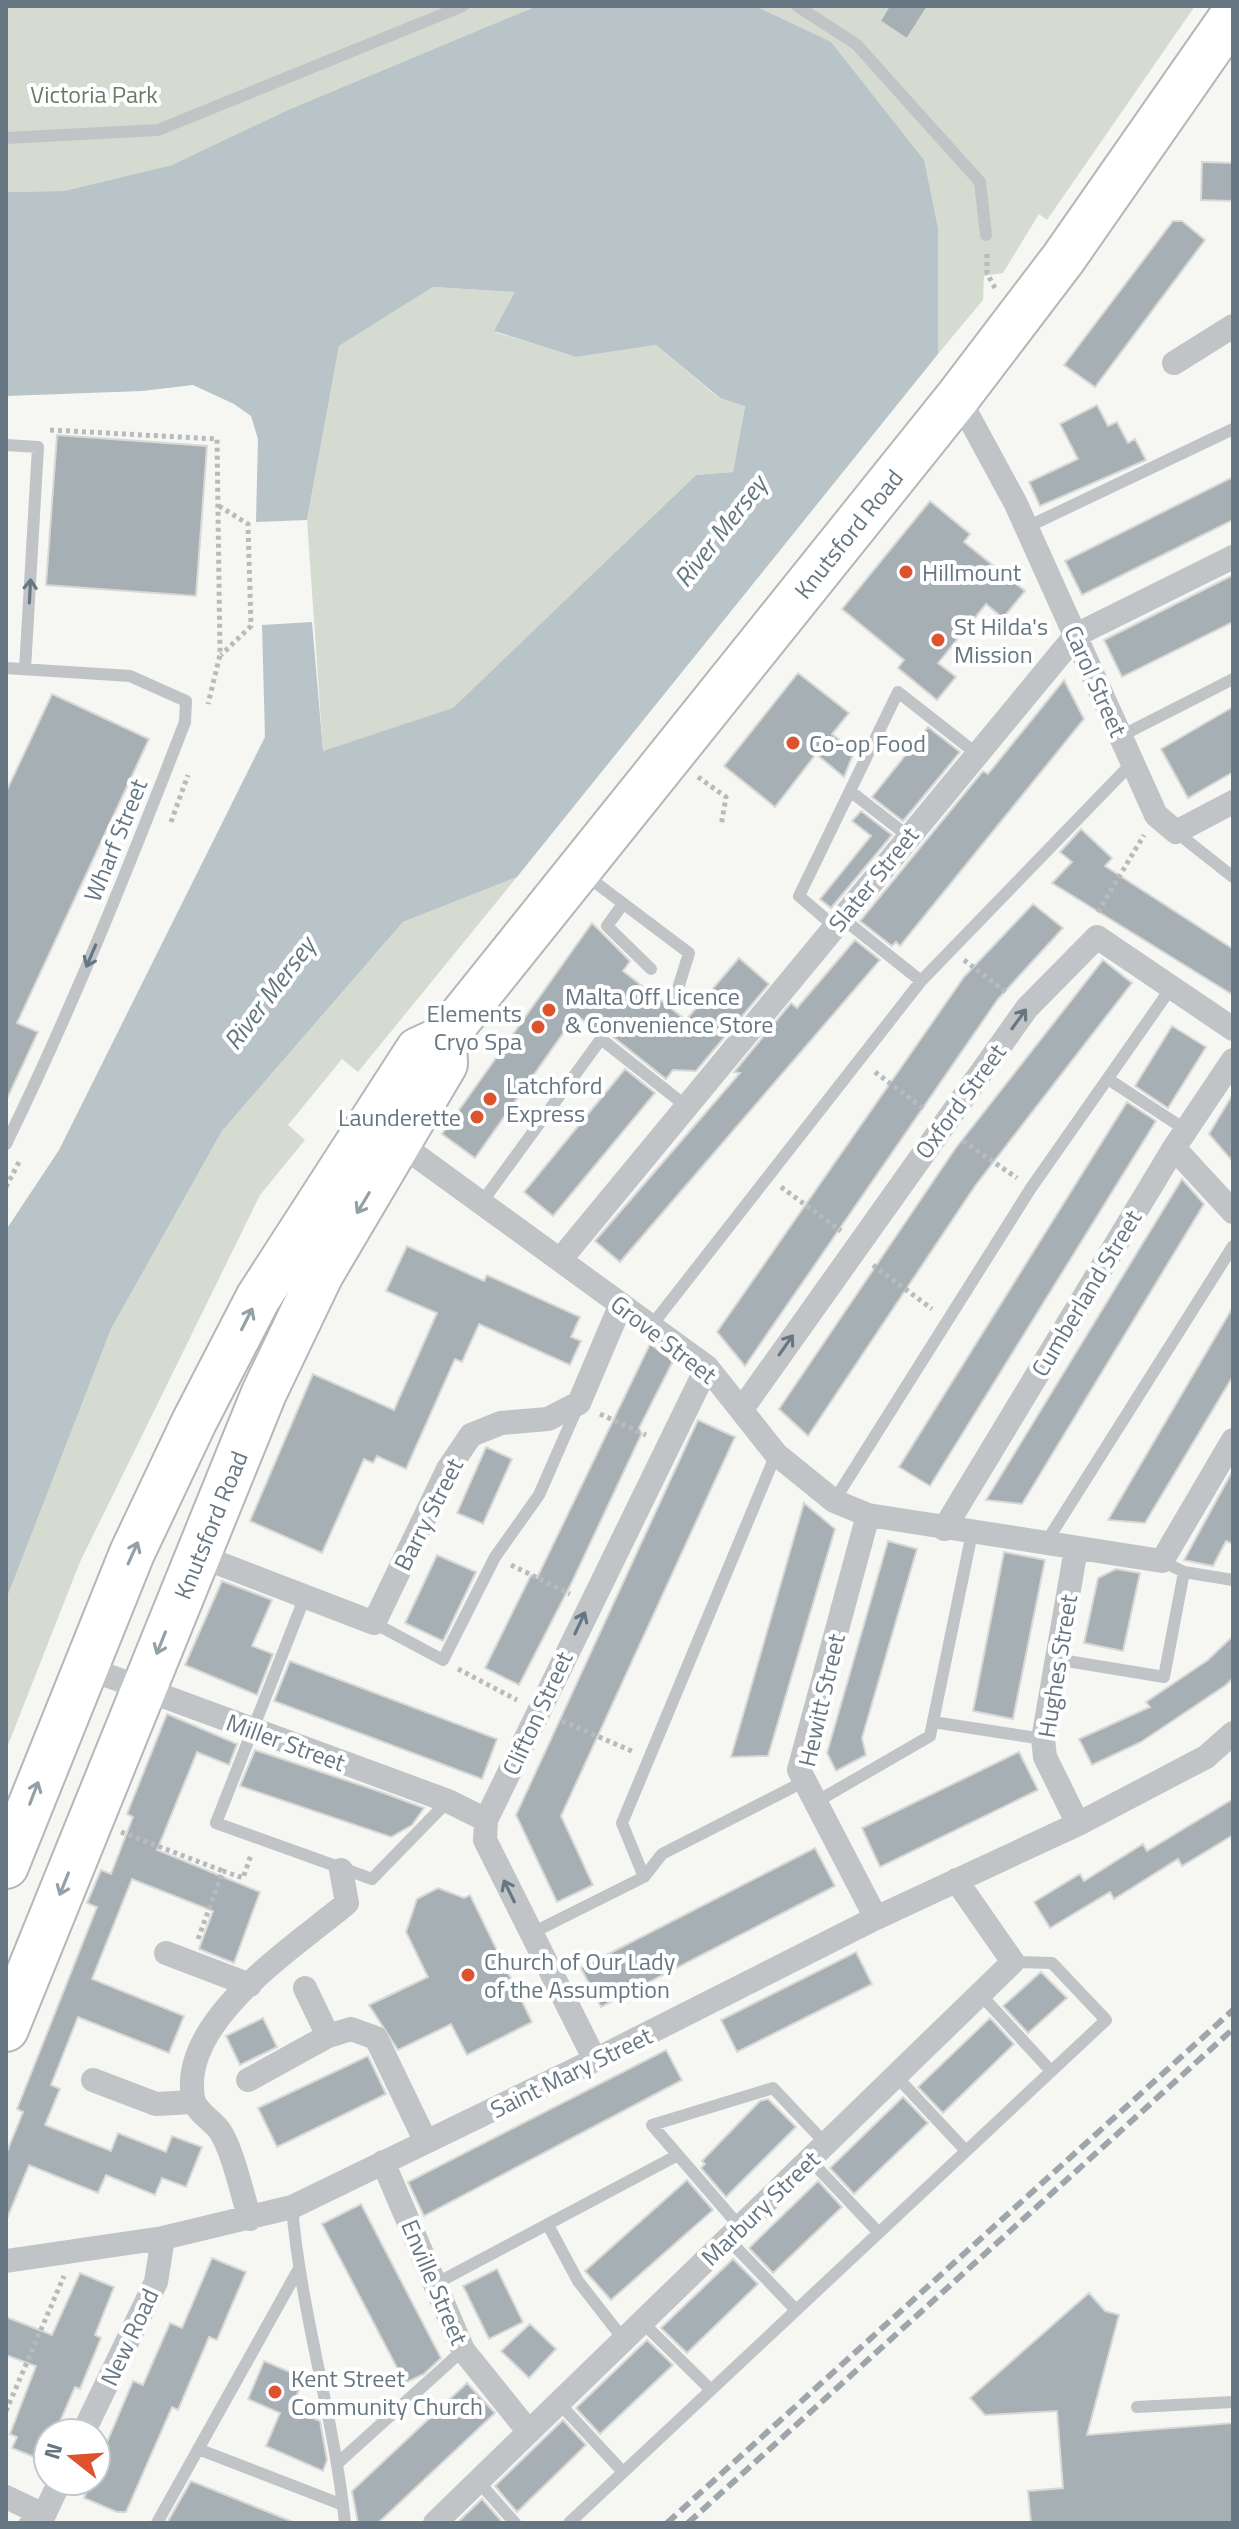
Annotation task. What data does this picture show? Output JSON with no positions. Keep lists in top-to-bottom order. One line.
{"streets":{"highway":["Knutsford Road"],"street":["Carol Street","Slater Street","Oxford Street","Cumberland Street","Grove Street","Barry Street","Hughes Street","Hewitt Street","Clifton Street","Miller Street","Saint Mary Street","Marbury Street","Enville Street","New Road"],"lane":["Wharf Street"]},"crossings":[["Knutsford Road","Carol Street"],["Knutsford Road","Grove Street"],["Knutsford Road","Miller Street"],["Carol Street","Slater Street"],["Slater Street","Grove Street"],["Oxford Street","Grove Street"],["Cumberland Street","Grove Street"],["Grove Street","Hughes Street"],["Grove Street","Hewitt Street"],["Grove Street","Clifton Street"],["Hughes Street","Saint Mary Street"],["Hewitt Street","Saint Mary Street"],["Clifton Street","Miller Street"],["Saint Mary Street","Enville Street"],["Saint Mary Street","New Road"],["Marbury Street","Enville Street"]],"one_way":["Oxford Street"],"water":["River Mersey"],"parks":["Victoria Park"],"places":["Hillmount","St Hilda's Mission","Co-op Food","Malta Off Licence & Convenience Store","Elements Cryo Spa","Latchford Express","Launderette","Church of Our Lady of the Assumption","Kent Street Community Church"],"north":"left"}
